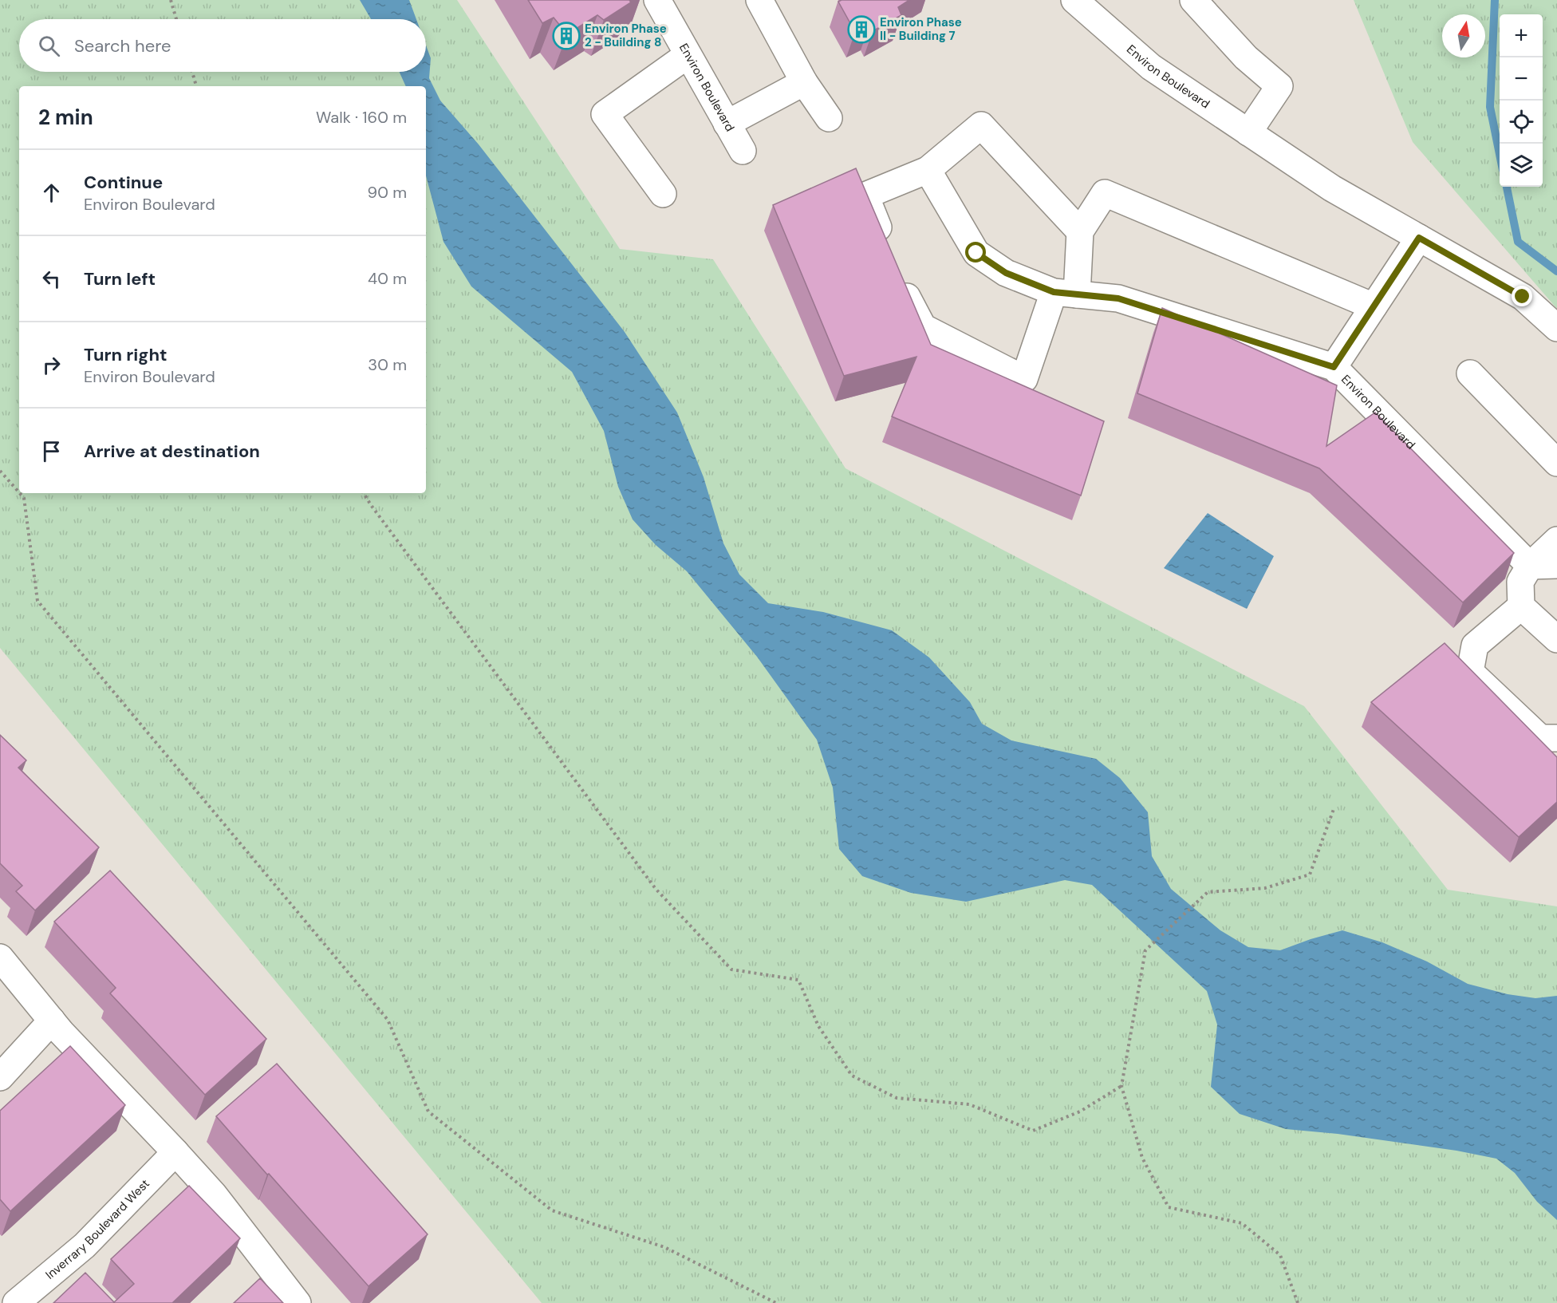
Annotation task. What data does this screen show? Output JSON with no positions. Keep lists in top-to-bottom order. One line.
{"streets":{"street":["Environ Boulevard","Inverrary Boulevard West"]},"places":{"building":["Environ Phase II - Building 7","Environ Phase 2 - Building 8"]},"north":"top","page":{"map_buttons":["+","−"],"search":"Search here","heading":["2 min","Walk · 160 m"],"list":[["Continue","Environ Boulevard","90 m"],["Turn left","40 m"],["Turn right","Environ Boulevard","30 m"],"Arrive at destination"]}}
